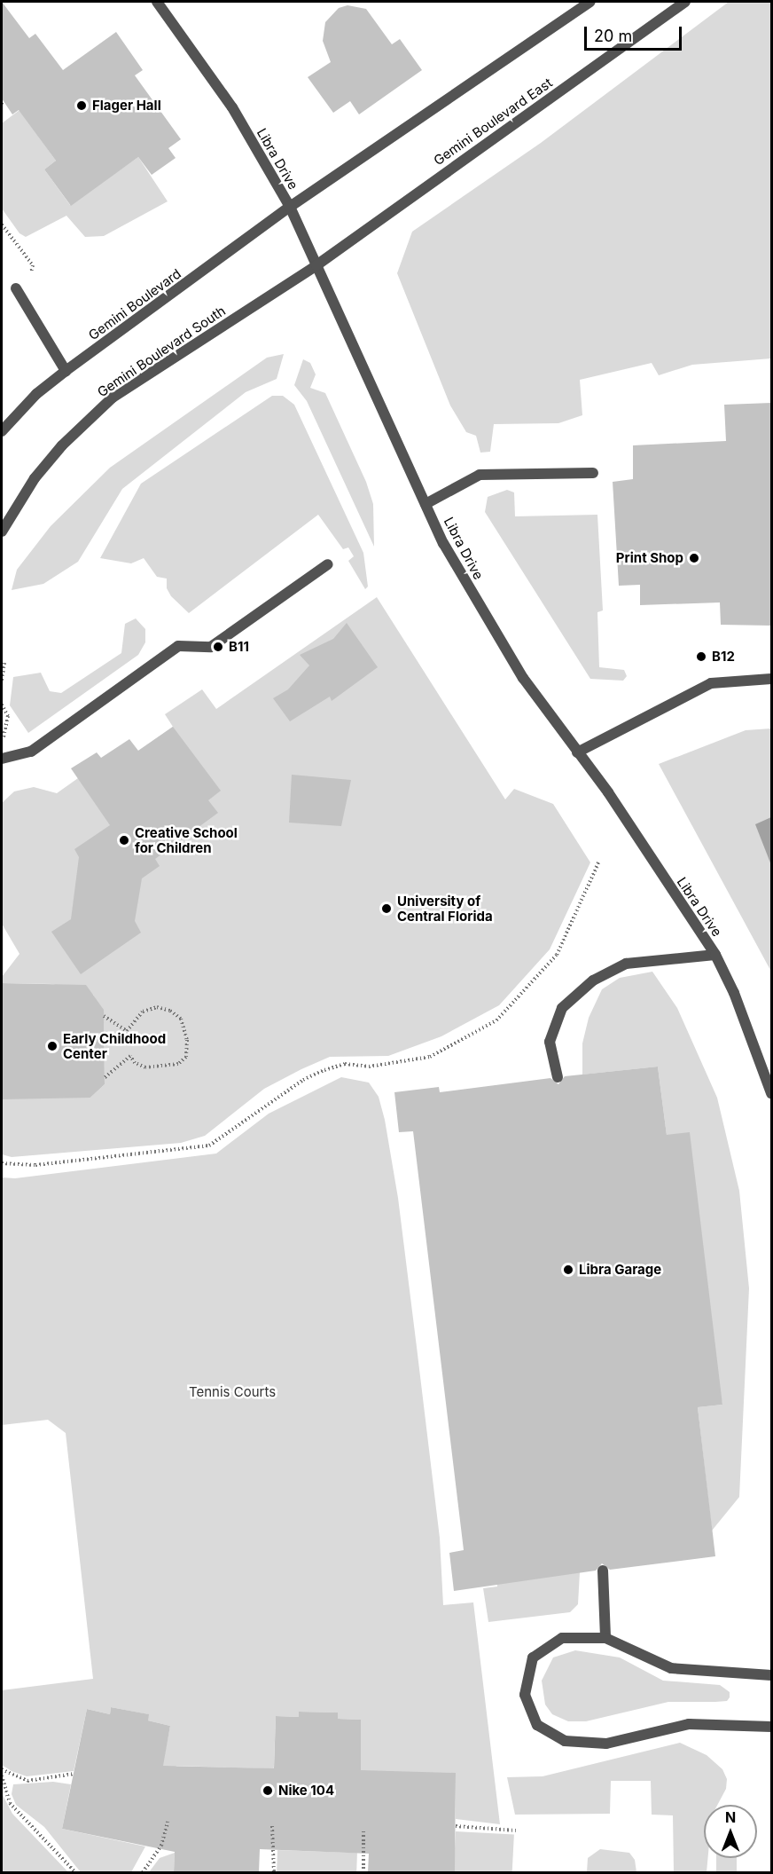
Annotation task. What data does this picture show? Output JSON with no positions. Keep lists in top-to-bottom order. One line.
{"streets":{"street":["Gemini Boulevard East","Libra Drive","Gemini Boulevard","Gemini Boulevard South"]},"crossings":[["Gemini Boulevard East","Libra Drive"],["Gemini Boulevard East","Gemini Boulevard South"],["Libra Drive","Gemini Boulevard"],["Libra Drive","Gemini Boulevard South"]],"parks":["Tennis Courts"],"places":["Flager Hall","Print Shop","B11","B12","Creative School for Children","University of Central Florida","Early Childhood Center","Libra Garage","Nike 104"],"scale_bar":"20 m","north":"top"}
